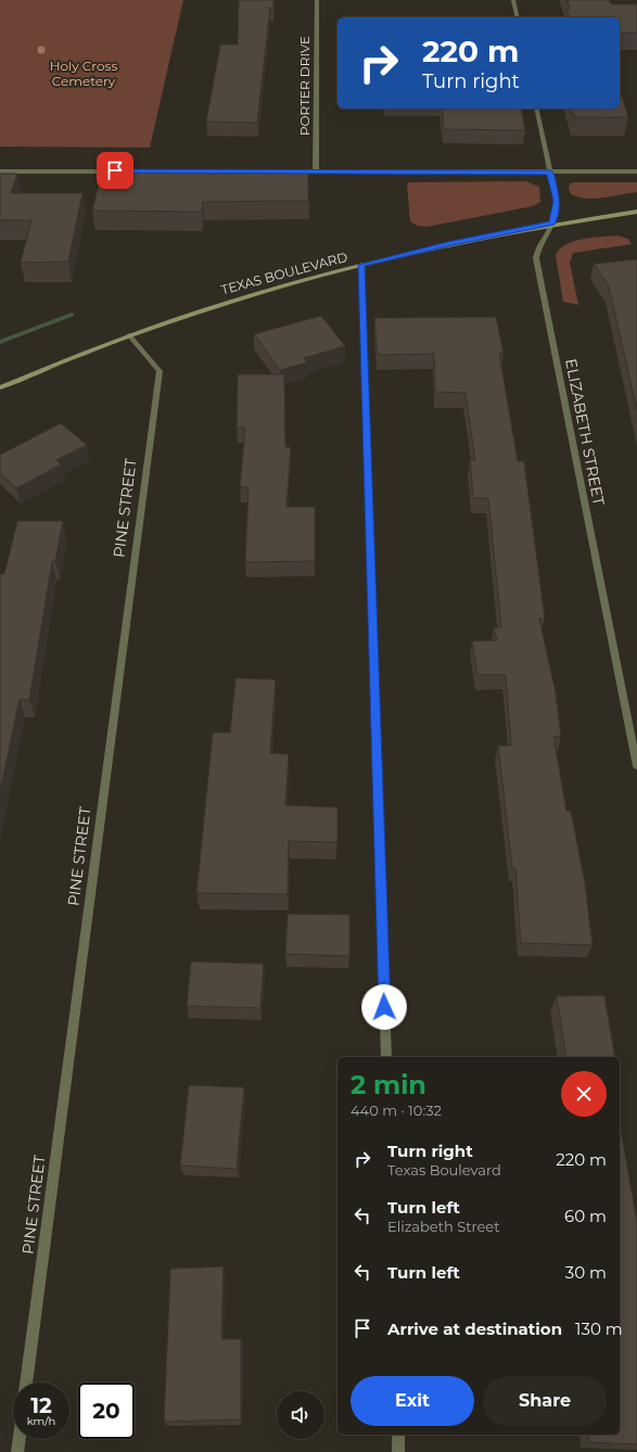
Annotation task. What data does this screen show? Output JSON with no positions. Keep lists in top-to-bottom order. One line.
{"streets":{"main road":["TEXAS BOULEVARD"],"street":["PORTER DRIVE","ELIZABETH STREET","PINE STREET"]},"crossings":[["TEXAS BOULEVARD","ELIZABETH STREET"],["TEXAS BOULEVARD","PINE STREET"]],"parks":["Holy Cross Cemetery"],"page":{"turn":["220 m","Turn right"],"heading":["2 min","440 m · 10:32"],"list":[{"name":"Turn right","note":"Texas Boulevard","value":"220 m"},{"name":"Turn left","note":"Elizabeth Street","value":"60 m"},{"name":"Turn left","value":"30 m"},{"name":"Arrive at destination","value":"130 m"}],"buttons":["Exit","Share"],"speed":"12 km/h","limit":"20"}}
